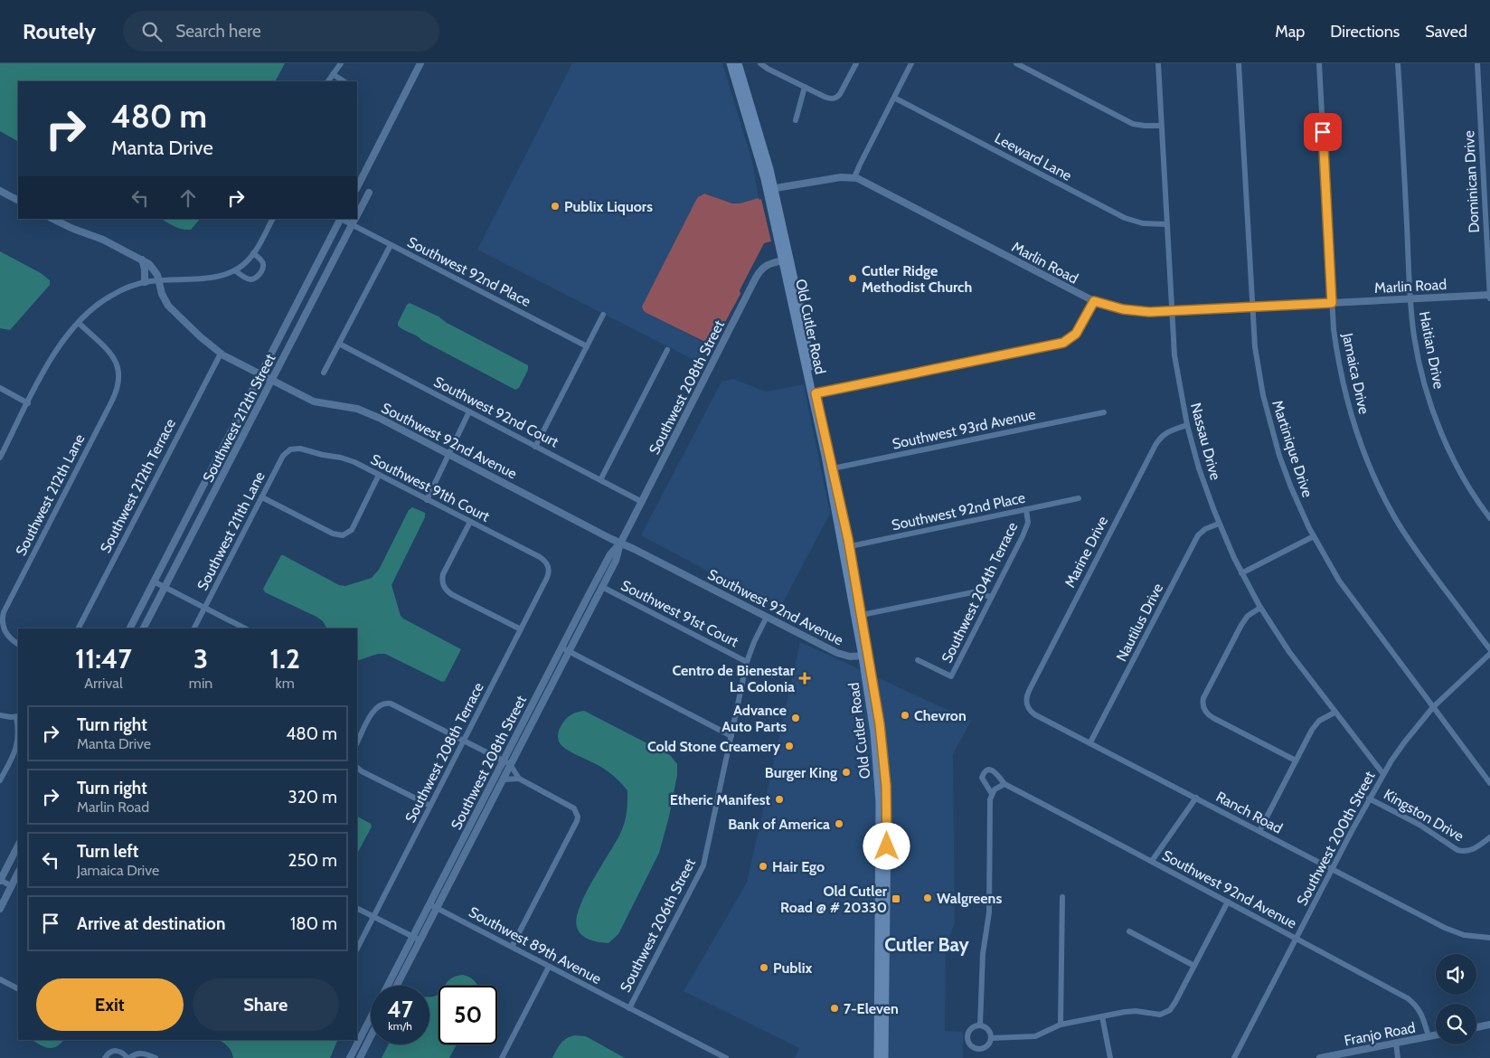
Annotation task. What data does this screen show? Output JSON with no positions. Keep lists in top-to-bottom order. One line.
{"streets":{"main road":["Old Cutler Road"],"street":["Leeward Lane","Dominican Drive","Marlin Road","Southwest 92nd Place","Haitian Drive","Jamaica Drive","Southwest 208th Street","Southwest 92nd Court","Southwest 212th Street","Southwest 93rd Avenue","Southwest 92nd Avenue","Nassau Drive","Martinique Drive","Southwest 212th Terrace","Southwest 91th Court","Southwest 212th Lane","Southwest 211th Lane","Marine Drive","Southwest 204th Terrace","Southwest 91st Court","Nautilus Drive","Southwest 208th Terrace","Ranch Road","Kingston Drive","Southwest 200th Street","Southwest 206th Street","Southwest 89th Avenue","Franjo Road"]},"crossings":[["Leeward Lane","Nassau Drive"],["Dominican Drive","Marlin Road"],["Marlin Road","Haitian Drive"],["Marlin Road","Jamaica Drive"],["Marlin Road","Nassau Drive"],["Marlin Road","Martinique Drive"],["Southwest 92nd Place","Old Cutler Road"],["Southwest 92nd Place","Southwest 212th Street"],["Southwest 92nd Place","Southwest 204th Terrace"],["Old Cutler Road","Southwest 208th Street"],["Old Cutler Road","Southwest 93rd Avenue"],["Old Cutler Road","Southwest 92nd Avenue"],["Southwest 208th Street","Southwest 92nd Court"],["Southwest 208th Street","Southwest 92nd Avenue"],["Southwest 208th Street","Southwest 91st Court"],["Southwest 208th Street","Southwest 89th Avenue"],["Southwest 212th Street","Southwest 92nd Avenue"],["Southwest 92nd Avenue","Southwest 212th Terrace"],["Southwest 92nd Avenue","Southwest 200th Street"],["Southwest 92nd Avenue","Southwest 206th Street"],["Southwest 92nd Avenue","Franjo Road"],["Nassau Drive","Marine Drive"],["Nassau Drive","Nautilus Drive"],["Nassau Drive","Southwest 200th Street"],["Martinique Drive","Southwest 200th Street"],["Southwest 91th Court","Southwest 211th Lane"],["Southwest 91th Court","Southwest 208th Terrace"],["Marine Drive","Ranch Road"],["Southwest 91st Court","Southwest 206th Street"],["Nautilus Drive","Ranch Road"],["Ranch Road","Southwest 200th Street"],["Kingston Drive","Southwest 200th Street"],["Southwest 206th Street","Southwest 89th Avenue"]],"districts":["Cutler Bay"],"places":{"other":["Publix Liquors","Cutler Ridge Methodist Church","Chevron","Advance Auto Parts","Cold Stone Creamery","Burger King","Etheric Manifest","Bank of America","Hair Ego","Walgreens","Publix","7-Eleven"],"health":["Centro de Bienestar La Colonia"],"transit":["Old Cutler Road @ # 20330"]},"page":{"header":"Routely","search":"Search here","nav":["Map","Directions","Saved"],"turn":["480 m","Manta Drive"],"eta":["11:47","Arrival","3","min","1.2","km"],"list":[{"name":"Turn right","note":"Manta Drive","value":"480 m"},{"name":"Turn right","note":"Marlin Road","value":"320 m"},{"name":"Turn left","note":"Jamaica Drive","value":"250 m"},{"name":"Arrive at destination","value":"180 m"}],"buttons":["Exit","Share"],"speed":"47 km/h","limit":"50"}}
